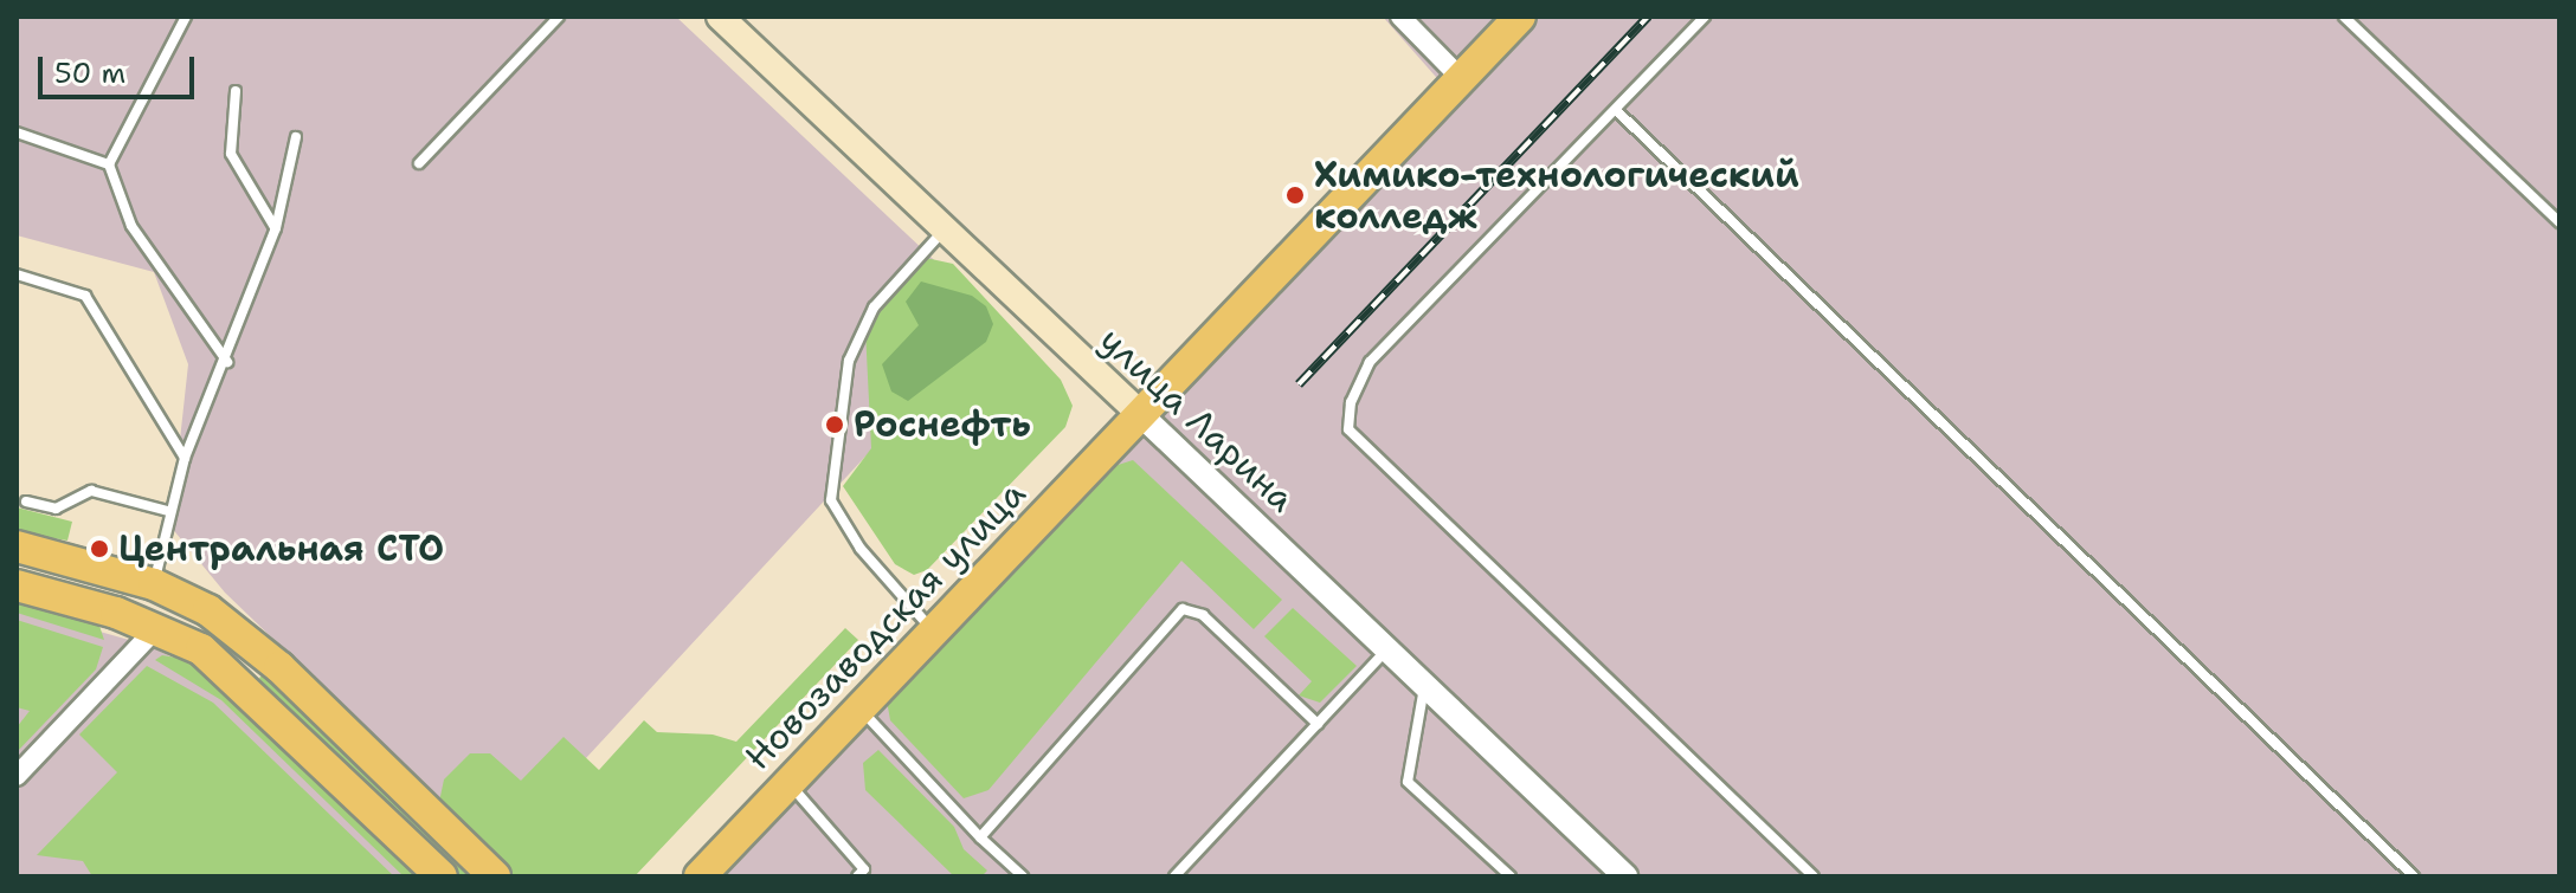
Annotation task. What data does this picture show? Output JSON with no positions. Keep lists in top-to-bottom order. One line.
{"streets":{"main road":["улица Ларина","Новозаводская улица"]},"crossings":[["улица Ларина","Новозаводская улица"]],"places":["Химико-технологический колледж","Роснефть","Центральная СТО"],"scale_bar":"50 m"}
